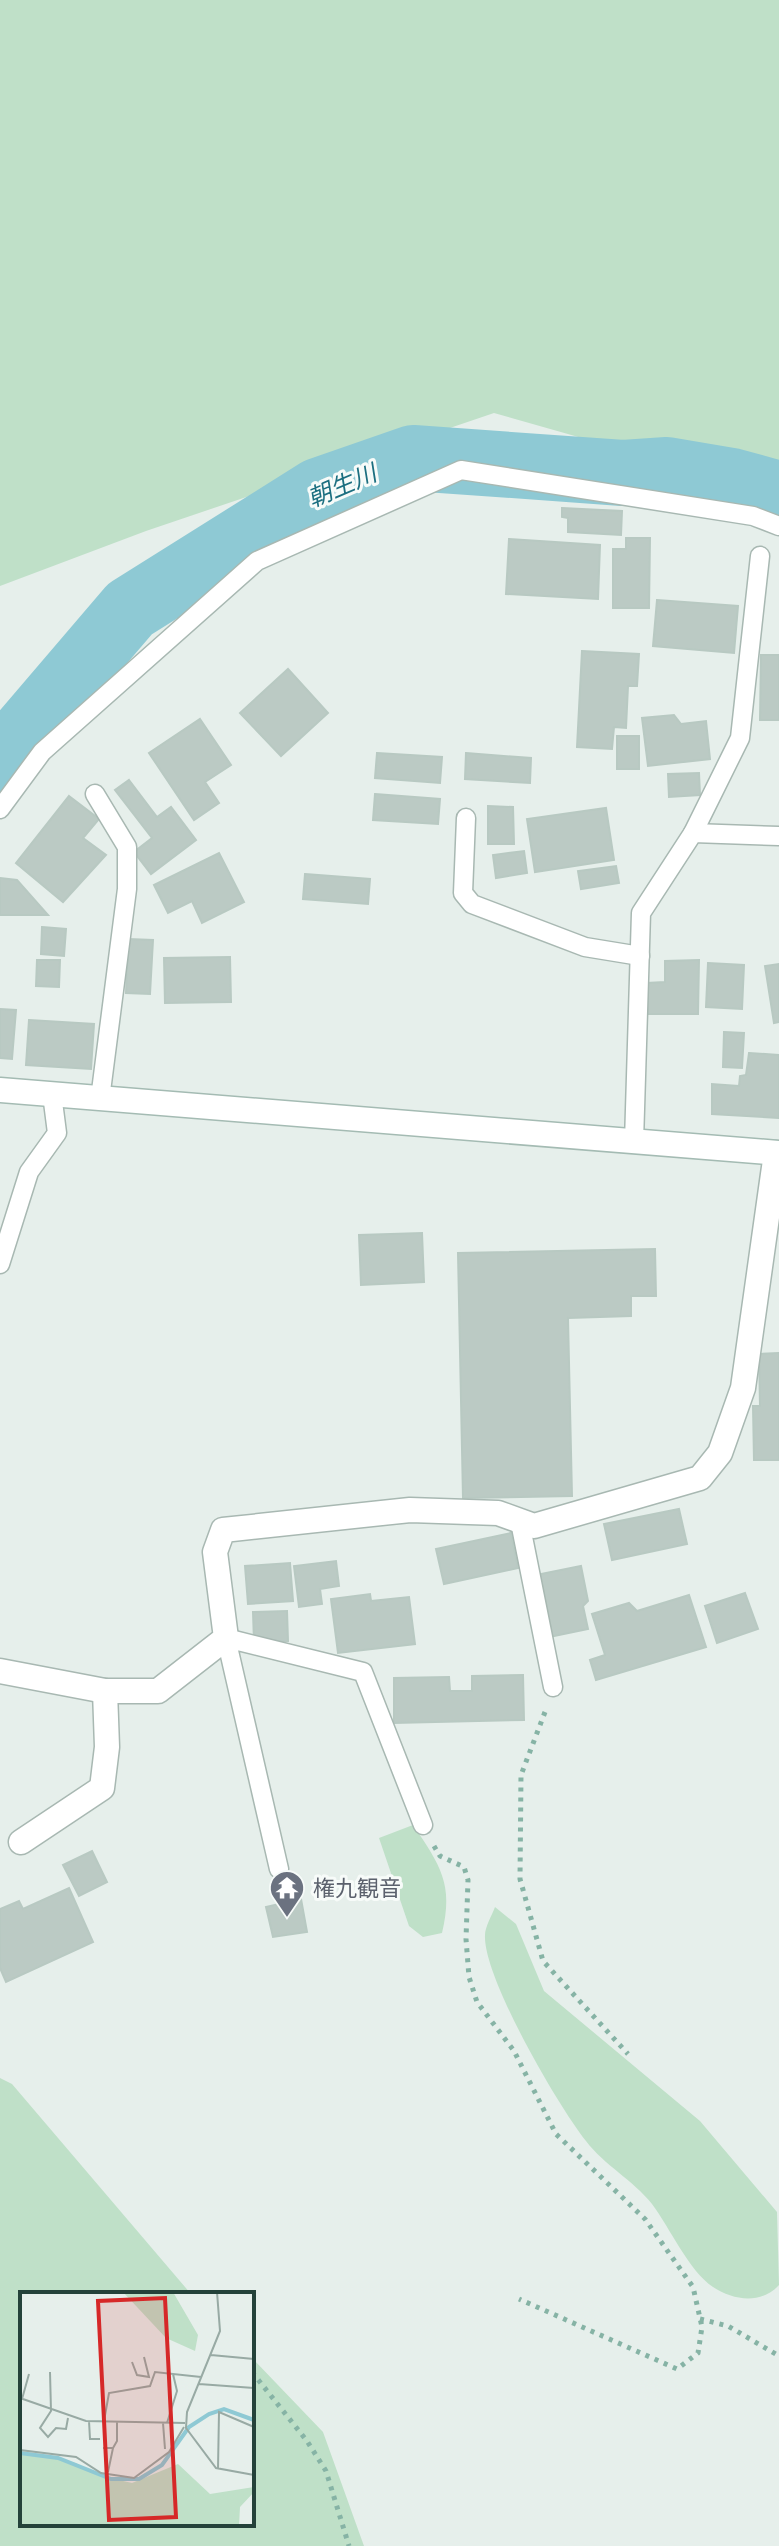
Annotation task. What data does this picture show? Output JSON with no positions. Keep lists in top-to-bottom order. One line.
{"water":["朝生川"],"places":{"temple":["権九観音"]}}
